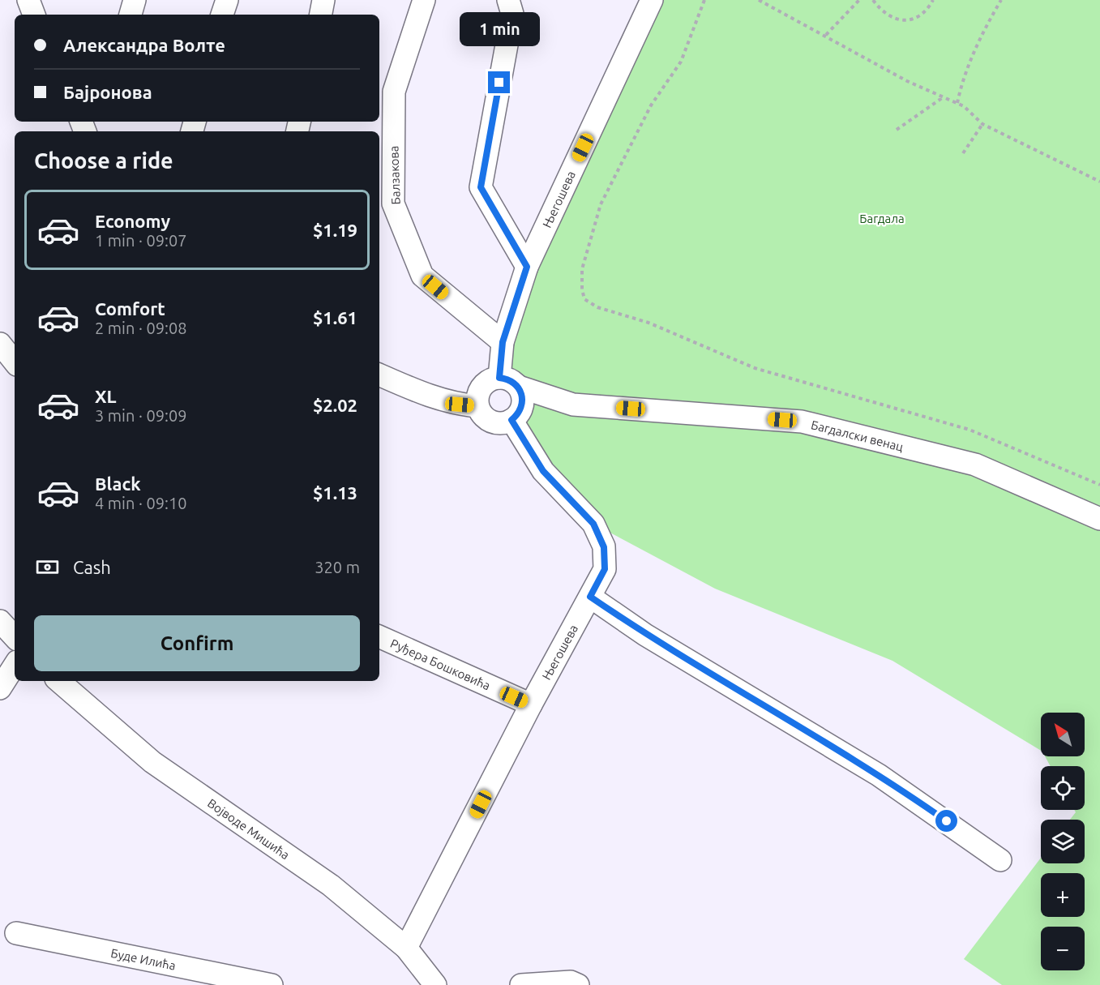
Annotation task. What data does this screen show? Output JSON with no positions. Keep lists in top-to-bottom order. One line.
{"streets":{"street":["Балзакова","Његошева","Багдалски венац","Руђера Бошковића","Војводе Мишића","Буде Илића"]},"crossings":[["Балзакова","Његошева"],["Његошева","Багдалски венац"],["Његошева","Руђера Бошковића"],["Његошева","Војводе Мишића"]],"parks":["Багдала"],"north":"top left","page":{"bubble":"1 min","banner":["Александра Волте","Бајронова"],"heading":"Choose a ride","list":[{"name":"Economy","note":"1 min · 09:07","value":"$1.19"},{"name":"Comfort","note":"2 min · 09:08","value":"$1.61"},{"name":"XL","note":"3 min · 09:09","value":"$2.02"},{"name":"Black","note":"4 min · 09:10","value":"$1.13"}],"pay":["Cash","320 m"],"buttons":"Confirm","map_buttons":["+","−"]}}
